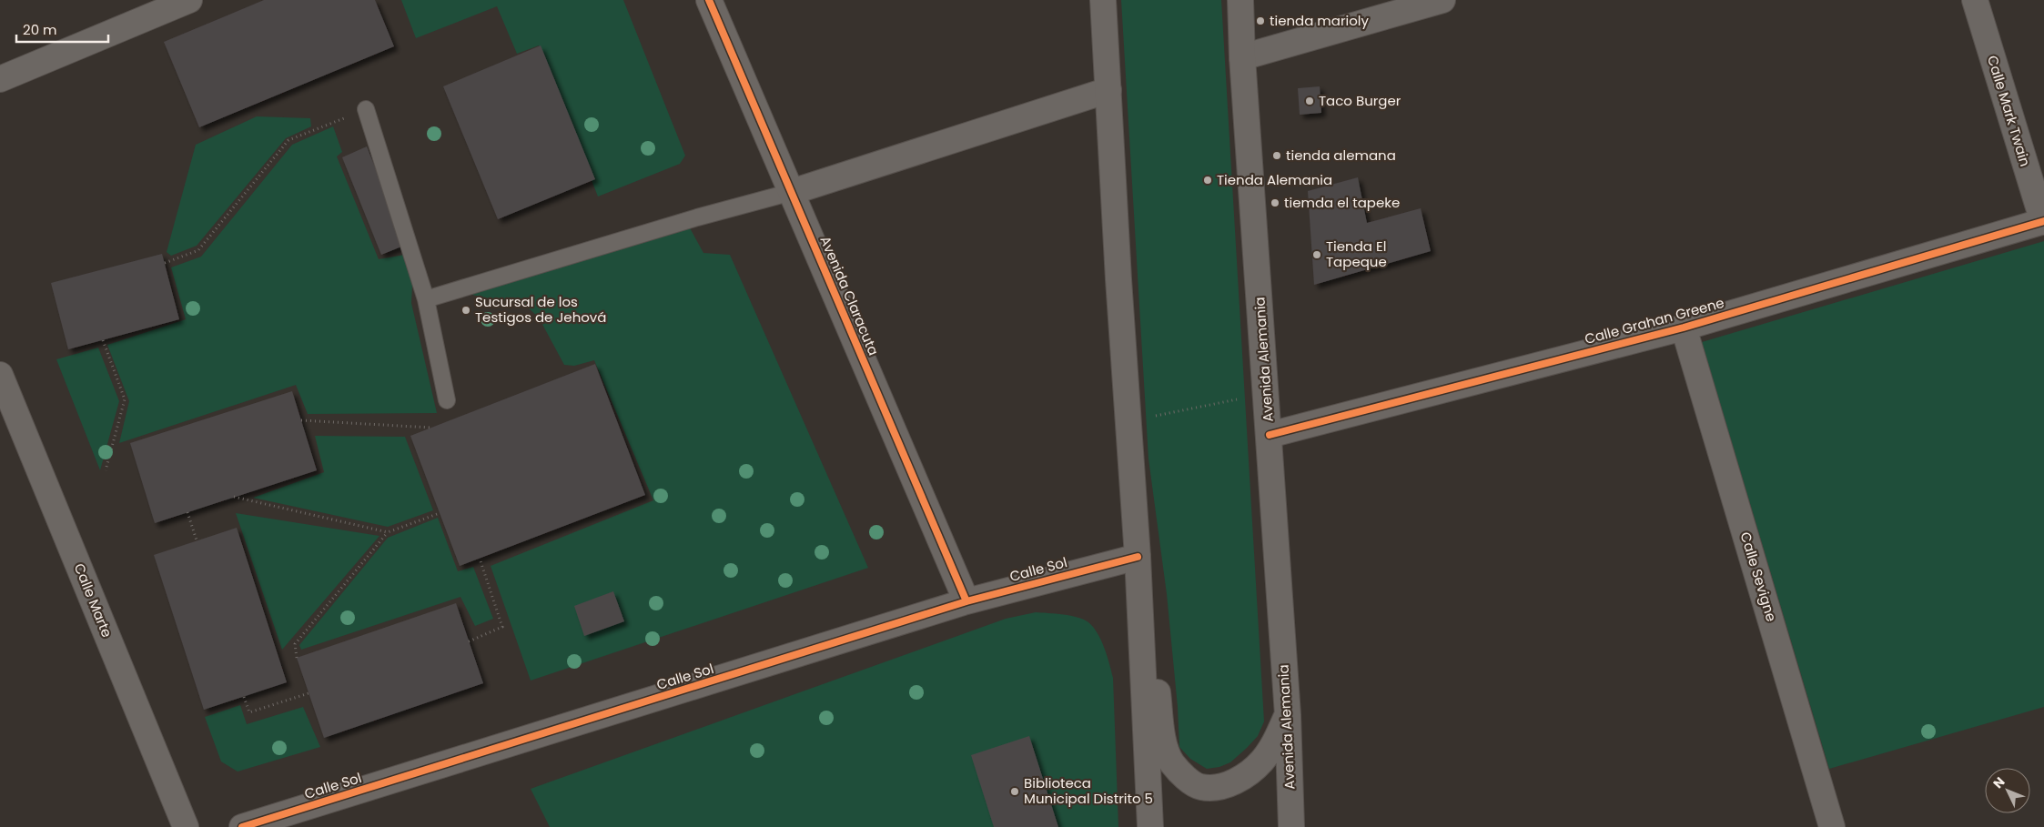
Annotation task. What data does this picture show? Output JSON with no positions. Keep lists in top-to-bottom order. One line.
{"streets":{"street":["Calle Mark Twain","Avenida Claracuta","Calle Grahan Greene","Avenida Alemania","Calle Sol","Calle Sevigne","Calle Marte"]},"crossings":[["Calle Mark Twain","Calle Grahan Greene"],["Avenida Claracuta","Calle Sol"],["Calle Grahan Greene","Avenida Alemania"],["Calle Grahan Greene","Calle Sevigne"]],"places":["tienda marioly","Taco Burger","tienda alemana","Tienda Alemania","tiemda el tapeke","Tienda El Tapeque","Sucursal de los Testigos de Jehová","Biblioteca Municipal Distrito 5"],"scale_bar":"20 m","north":"top left"}
